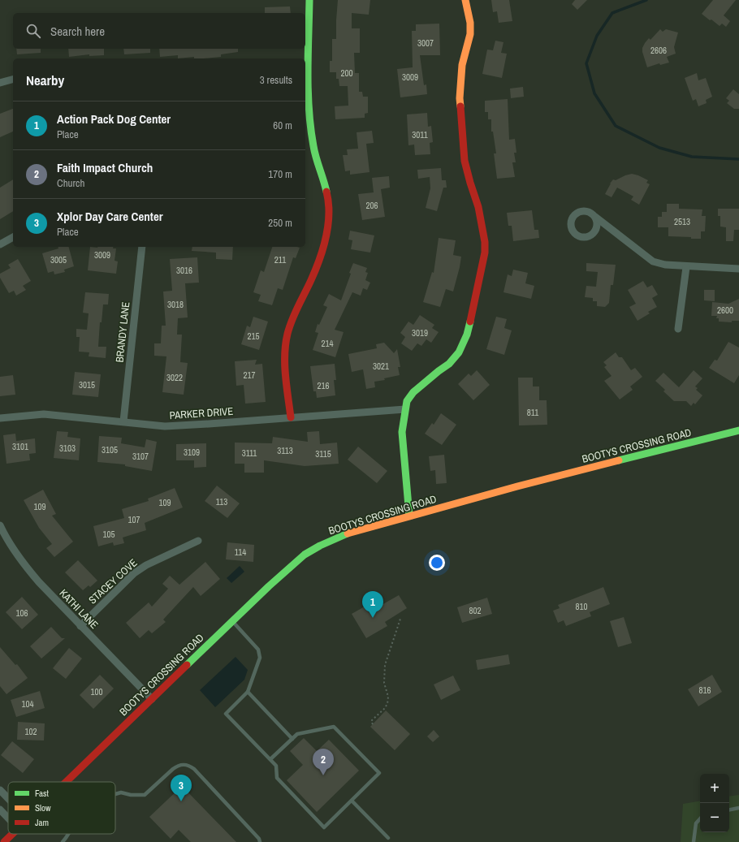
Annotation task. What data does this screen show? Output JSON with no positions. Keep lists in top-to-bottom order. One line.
{"streets":{"street":["BRANDY LANE","PARKER DRIVE","BOOTYS CROSSING ROAD","STACEY COVE","KATHI LANE"]},"crossings":[["BRANDY LANE","PARKER DRIVE"],["BOOTYS CROSSING ROAD","KATHI LANE"],["STACEY COVE","KATHI LANE"]],"house_numbers":["3007","2606","200","3009","3011","206","2513","3009","3005","211","3016","3018","2600","3019","215","214","3021","217","3022","3015","216","811","3101","3103","3105","3113","3109","3111","3115","3107","113","109","109","107","105","114","810","802","106","816","100","104","102"],"legend":["Fast","Slow","Jam"],"page":{"search":"Search here","heading":["Nearby","3 results"],"list":[{"mark":"1","name":"Action Pack Dog Center","note":"Place","value":"60 m"},{"mark":"2","name":"Faith Impact Church","note":"Church","value":"170 m"},{"mark":"3","name":"Xplor Day Care Center","note":"Place","value":"250 m"}],"pins":["1","2","3"],"map_buttons":["+","−"]}}
